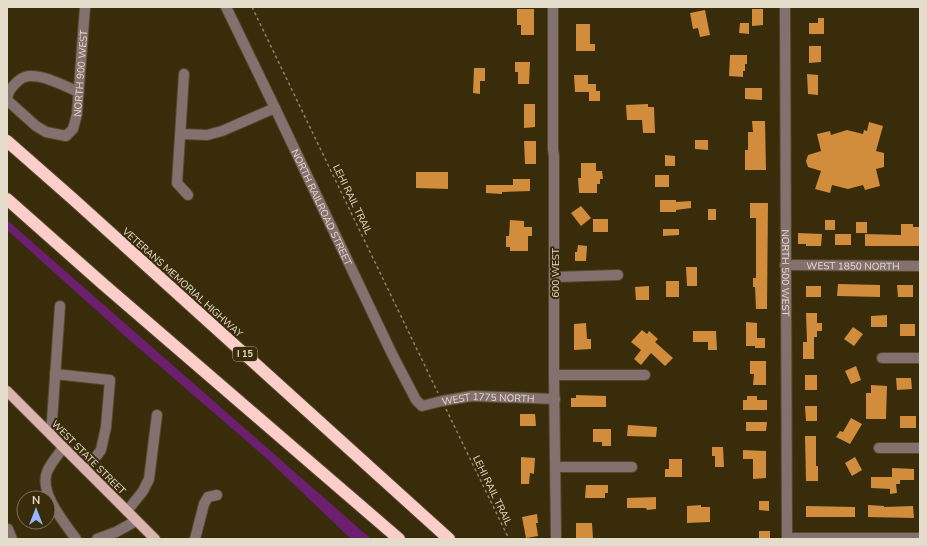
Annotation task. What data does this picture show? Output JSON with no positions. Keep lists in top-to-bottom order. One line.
{"streets":{"highway":["VETERANS MEMORIAL HIGHWAY","I 15"],"main road":["WEST STATE STREET"],"street":["NORTH 900 WEST","NORTH RAILROAD STREET","WEST 1850 NORTH","600 WEST","NORTH 500 WEST","WEST 1775 NORTH"],"path":["LEHI RAIL TRAIL"]},"crossings":[["NORTH RAILROAD STREET","WEST 1775 NORTH"],["WEST 1850 NORTH","NORTH 500 WEST"],["600 WEST","WEST 1775 NORTH"]],"north":"top"}
